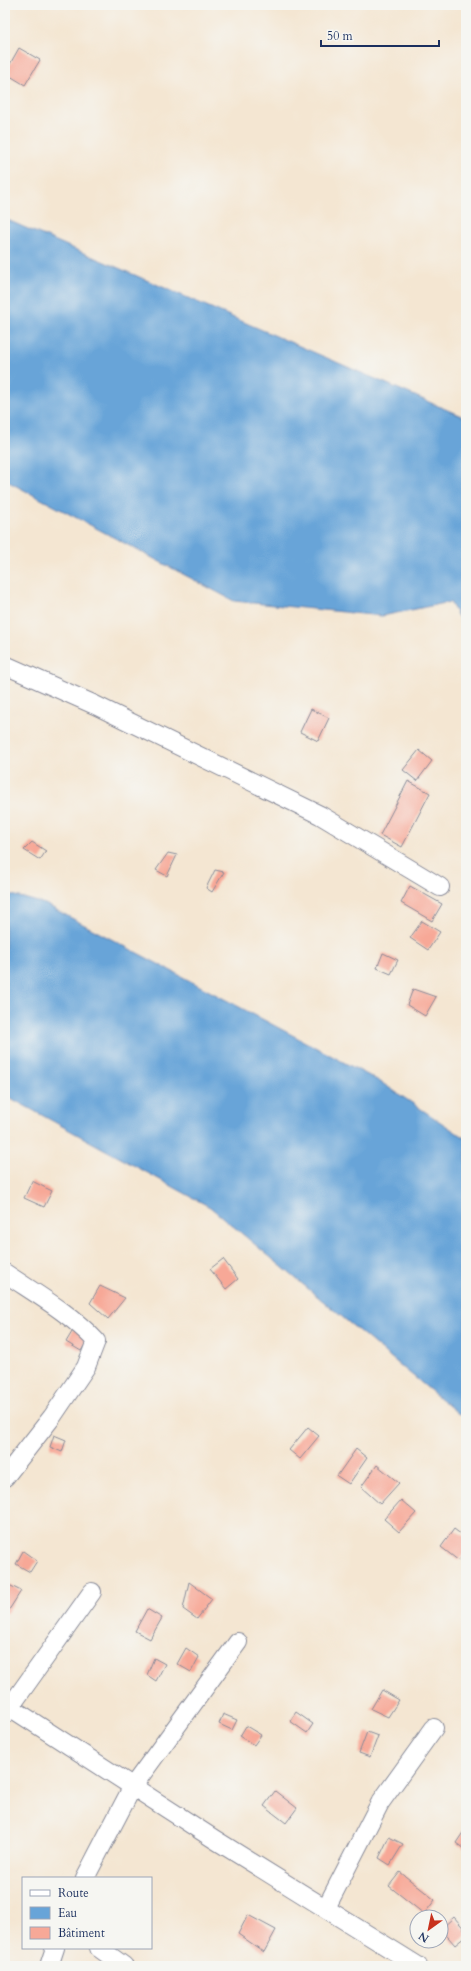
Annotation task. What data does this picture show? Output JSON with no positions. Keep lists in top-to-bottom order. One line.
{"legend":["Route","Eau","Bâtiment"],"scale_bar":"50 m","north":"bottom left"}
